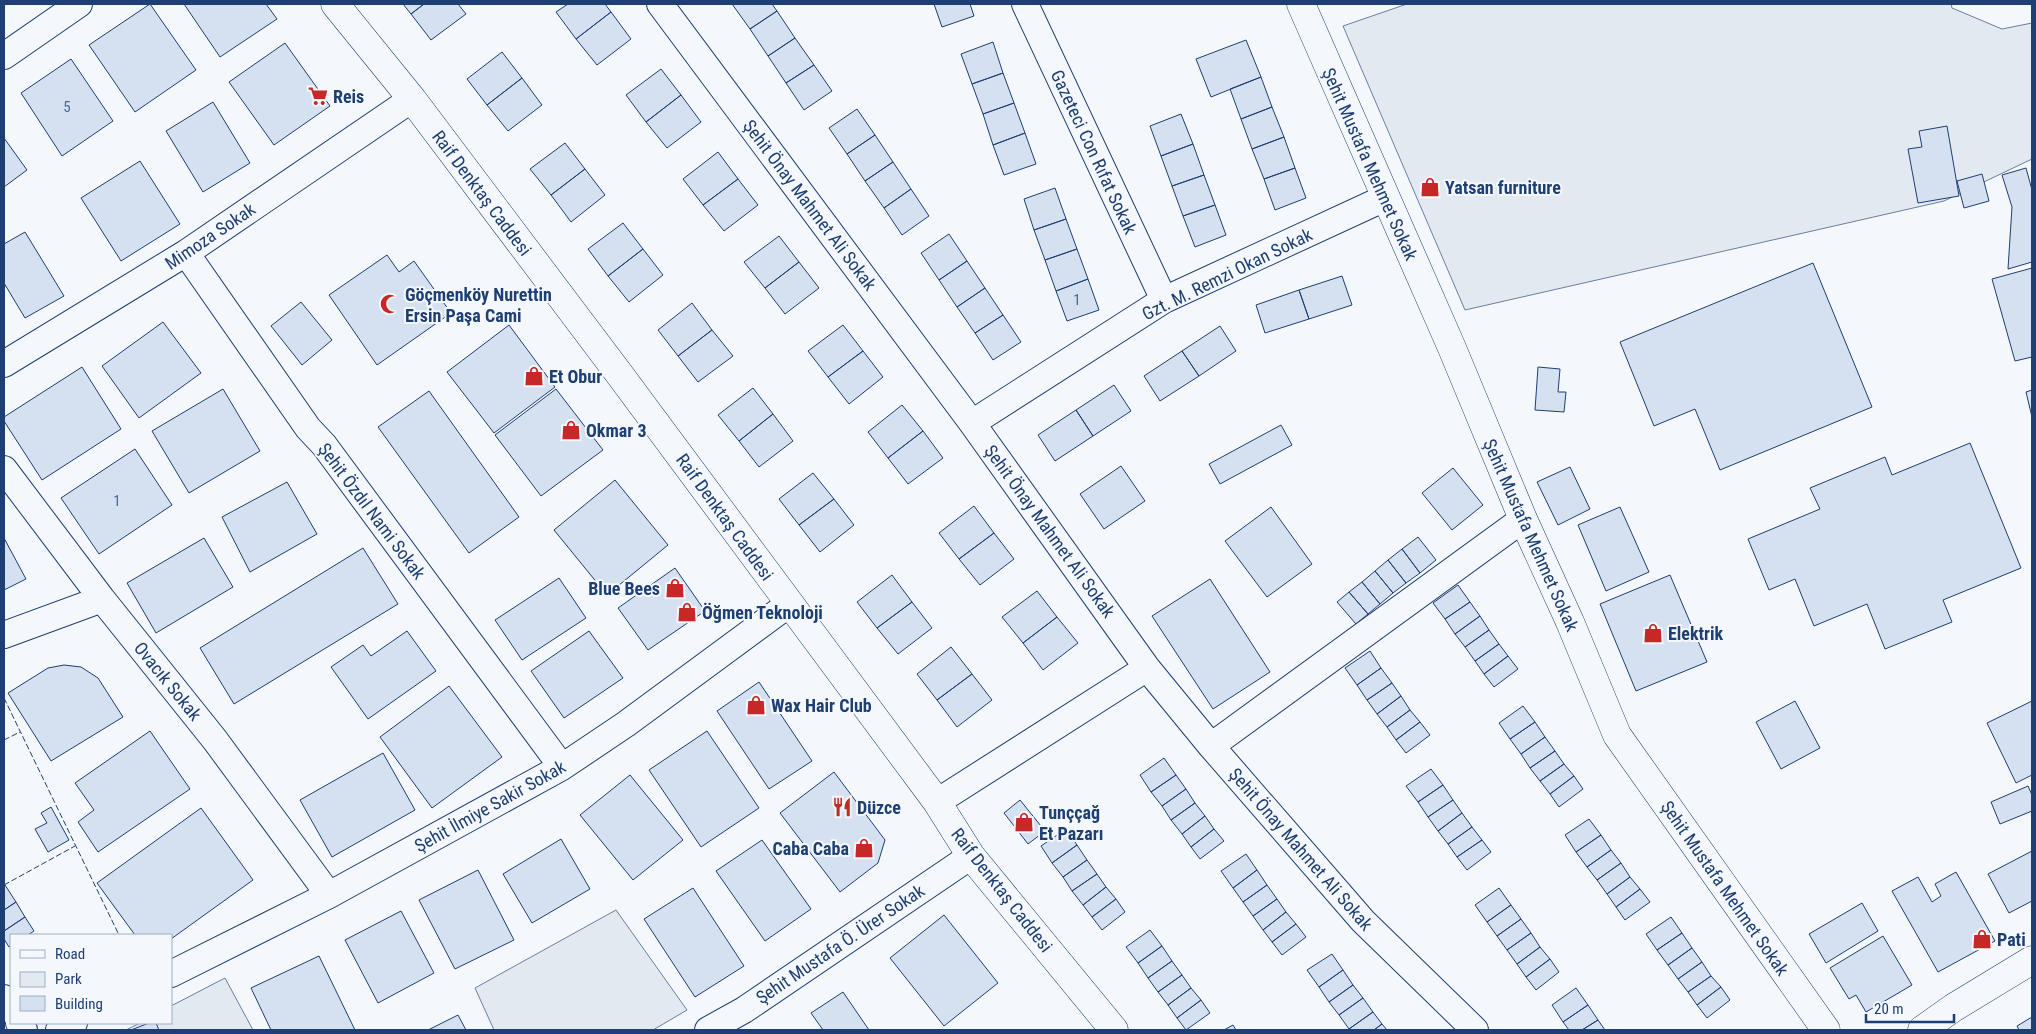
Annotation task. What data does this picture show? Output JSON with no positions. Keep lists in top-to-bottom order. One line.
{"streets":{"street":["Gazeteci Con Rıfat Sokak","Şehit Mustafa Mehmet Sokak","Raif Denktaş Caddesi","Şehit Önay Mahmet Ali Sokak","Mimoza Sokak","Gzt. M. Remzi Okan Sokak","Şehit Özdıl Nami Sokak","Ovacık Sokak","Şehit İlmiye Sakir Sokak","Şehit Mustafa Ö. Ürer Sokak"]},"crossings":[["Gazeteci Con Rıfat Sokak","Gzt. M. Remzi Okan Sokak"],["Şehit Mustafa Mehmet Sokak","Gzt. M. Remzi Okan Sokak"],["Raif Denktaş Caddesi","Mimoza Sokak"],["Raif Denktaş Caddesi","Şehit İlmiye Sakir Sokak"],["Raif Denktaş Caddesi","Şehit Mustafa Ö. Ürer Sokak"],["Şehit Önay Mahmet Ali Sokak","Gzt. M. Remzi Okan Sokak"],["Mimoza Sokak","Şehit Özdıl Nami Sokak"],["Şehit Özdıl Nami Sokak","Şehit İlmiye Sakir Sokak"],["Ovacık Sokak","Şehit İlmiye Sakir Sokak"]],"places":{"supermarket":["Reis"],"shop":["Yatsan furniture","Et Obur","Okmar 3","Blue Bees","Öğmen Teknoloji","Elektrik","Wax Hair Club","Tunççağ Et Pazarı","Caba Caba","Pati"],"mosque":["Göçmenköy Nurettin Ersin Paşa Cami"],"restaurant":["Düzce"]},"house_numbers":["5","1","1"],"legend":["Road","Park","Building"],"scale_bar":"20 m"}
